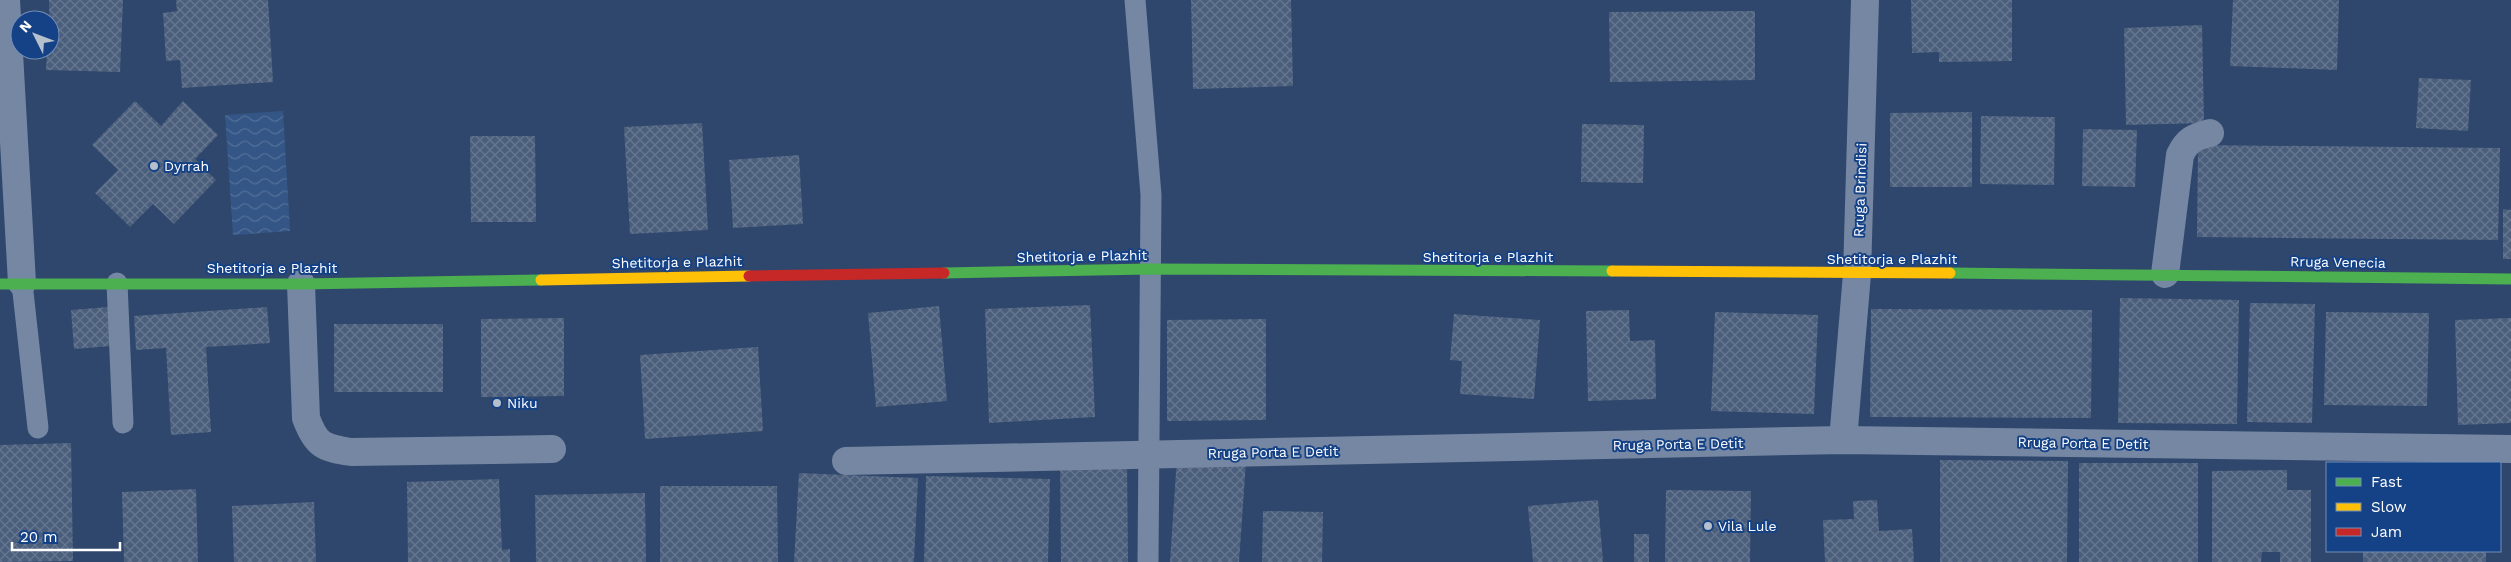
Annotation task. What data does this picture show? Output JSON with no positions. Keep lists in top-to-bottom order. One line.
{"streets":{"street":["Rruga Brindisi","Shetitorja e Plazhit","Rruga Venecia","Rruga Porta E Detit"]},"crossings":[["Rruga Brindisi","Shetitorja e Plazhit"],["Rruga Brindisi","Rruga Porta E Detit"],["Shetitorja e Plazhit","Rruga Venecia"]],"places":["Dyrrah","Niku","Vila Lule"],"legend":["Fast","Slow","Jam"],"scale_bar":"20 m","north":"top left"}
